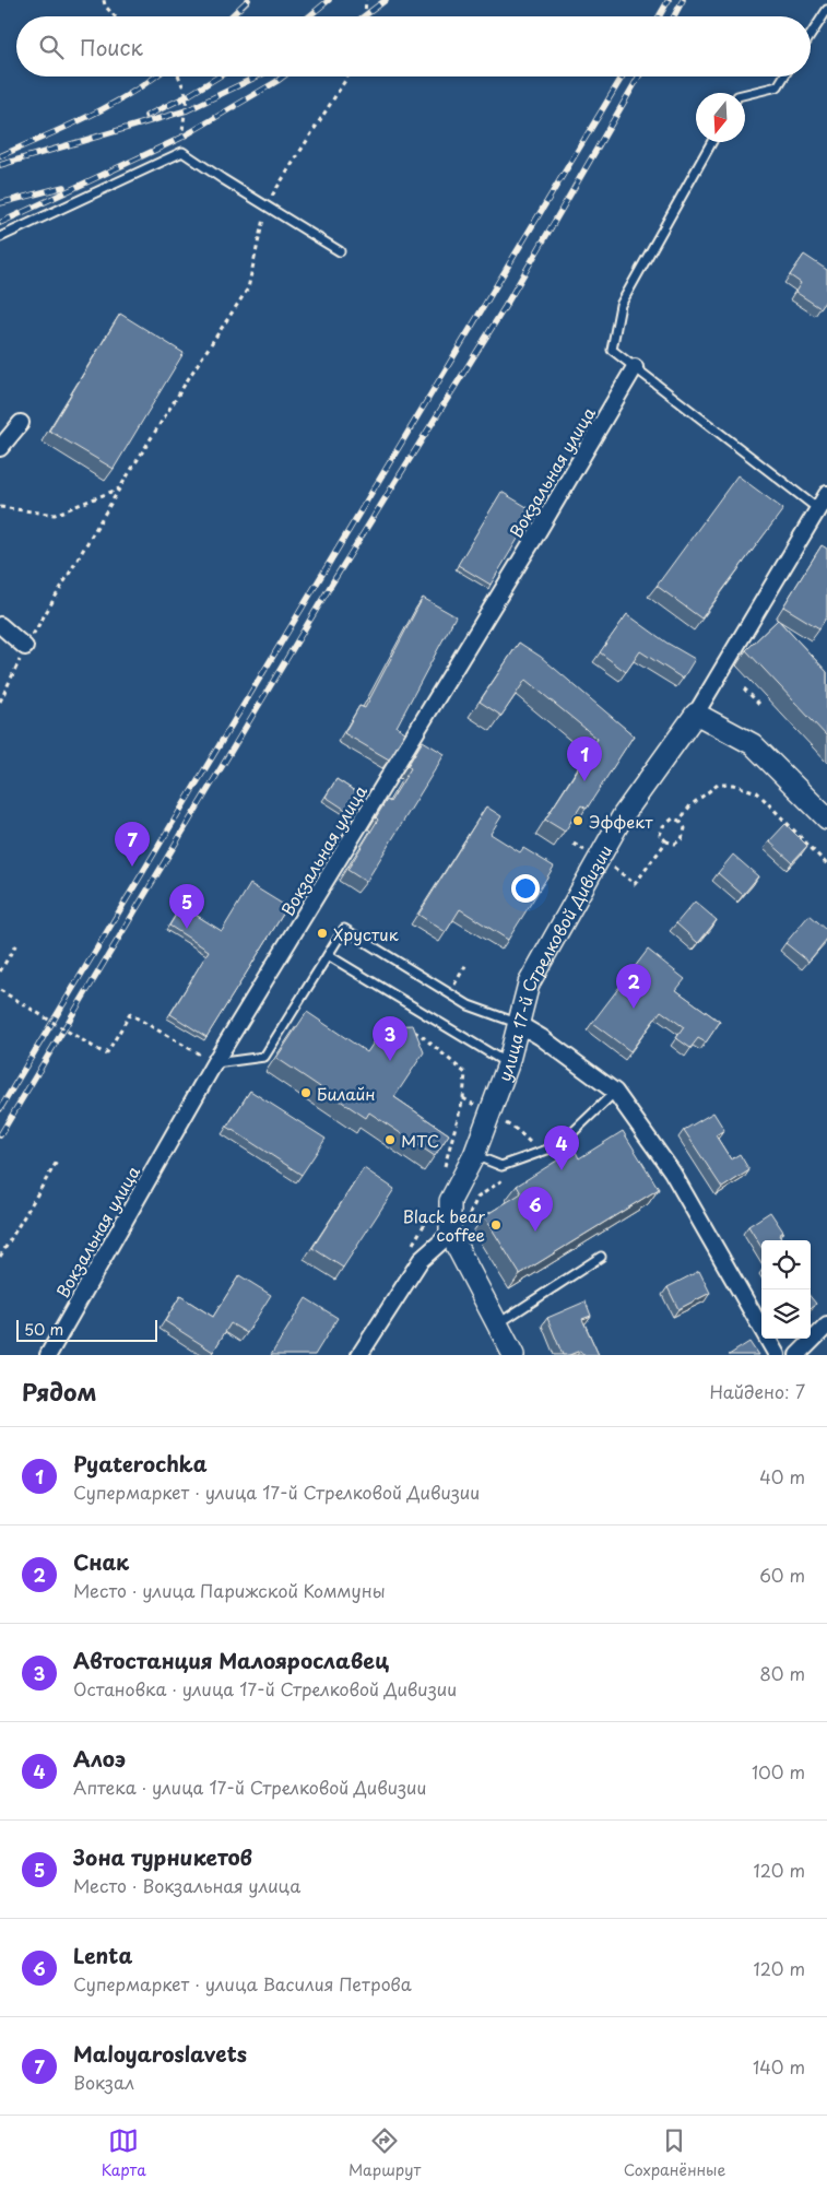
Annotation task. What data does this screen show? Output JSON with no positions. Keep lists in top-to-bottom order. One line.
{"streets":{"main road":["улица 17-й Стрелковой Дивизии"],"street":["Вокзальная улица"]},"places":["Эффект","Хрустик","Билайн","МТС","Black bear coffee"],"scale_bar":"50 m","north":"bottom","page":{"search":"Поиск","pins":["1","7","5","2","3","4","6"],"scale":"50 m","heading":["Рядом","Найдено: 7"],"list":[{"mark":"1","name":"Pyaterochka","note":"Супермаркет · улица 17-й Стрелковой Дивизии","value":"40 m"},{"mark":"2","name":"Снак","note":"Место · улица Парижской Коммуны","value":"60 m"},{"mark":"3","name":"Автостанция Малоярославец","note":"Остановка · улица 17-й Стрелковой Дивизии","value":"80 m"},{"mark":"4","name":"Алоэ","note":"Аптека · улица 17-й Стрелковой Дивизии","value":"100 m"},{"mark":"5","name":"Зона турникетов","note":"Место · Вокзальная улица","value":"120 m"},{"mark":"6","name":"Lenta","note":"Супермаркет · улица Василия Петрова","value":"120 m"},{"mark":"7","name":"Maloyaroslavets","note":"Вокзал","value":"140 m"}],"nav":["Карта","Маршрут","Сохранённые"]}}
